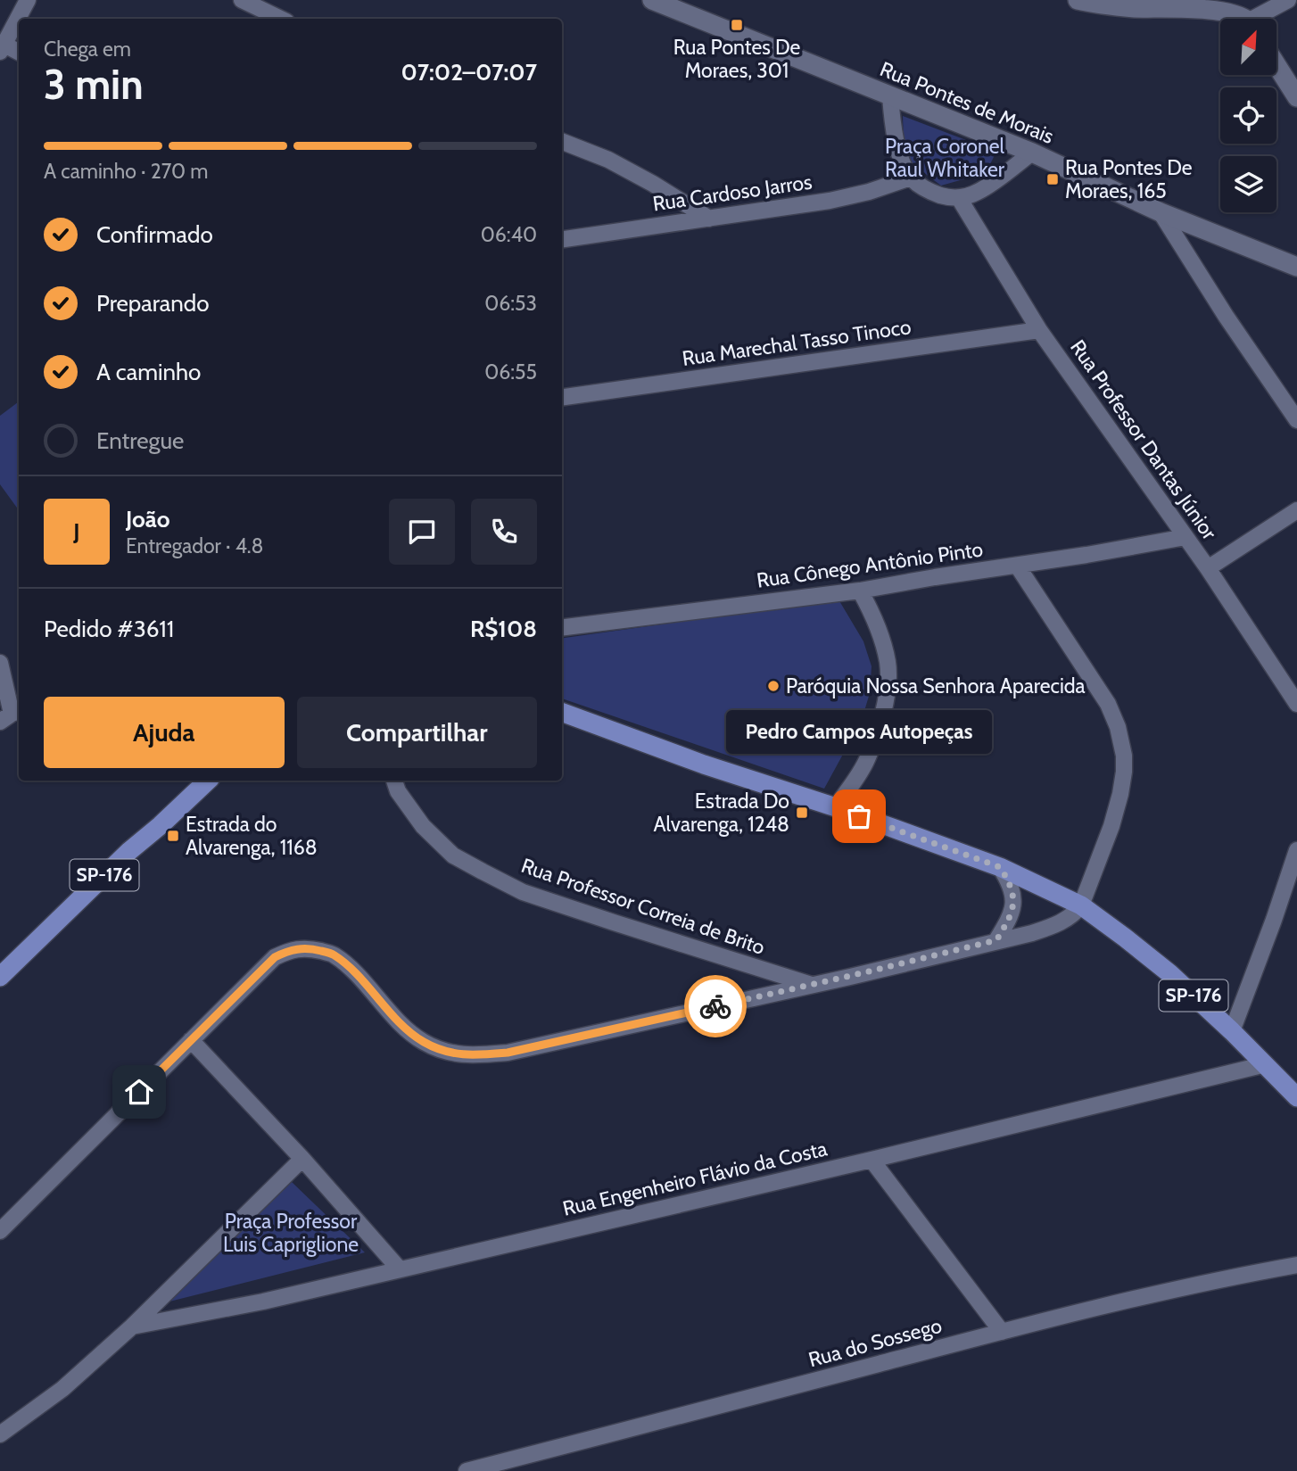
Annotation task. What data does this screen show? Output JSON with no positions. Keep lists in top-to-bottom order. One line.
{"streets":{"main road":["SP-176"],"street":["Rua Pontes de Morais","Rua Cardoso Jarros","Rua Marechal Tasso Tinoco","Rua Professor Dantas Júnior","Rua Cônego Antônio Pinto","Rua Professor Correia de Brito","Rua Engenheiro Flávio da Costa","Rua do Sossego"]},"crossings":[["Rua Marechal Tasso Tinoco","Rua Professor Dantas Júnior"],["Rua Professor Dantas Júnior","Rua Cônego Antônio Pinto"],["SP-176","Rua Engenheiro Flávio da Costa"]],"parks":["Praça Coronel Raul Whitaker","Praça Professor Luis Capriglione"],"places":{"transit":["Rua Pontes De Moraes, 301","Rua Pontes De Moraes, 165","Estrada Do Alvarenga, 1248","Estrada do Alvarenga, 1168"],"other":["Paróquia Nossa Senhora Aparecida","Pedro Campos Autopeças"]},"north":"top right","page":{"heading":["3 min","Chega em","07:02–07:07"],"panel":["João","Entregador · 4.8","Pedido #3611","R$108"],"bar":"A caminho · 270 m","list":[["Confirmado","06:40"],["Preparando","06:53"],["A caminho","06:55"],"Entregue"],"round":"J","buttons":["Ajuda","Compartilhar"],"bubble":"Pedro Campos Autopeças"}}
